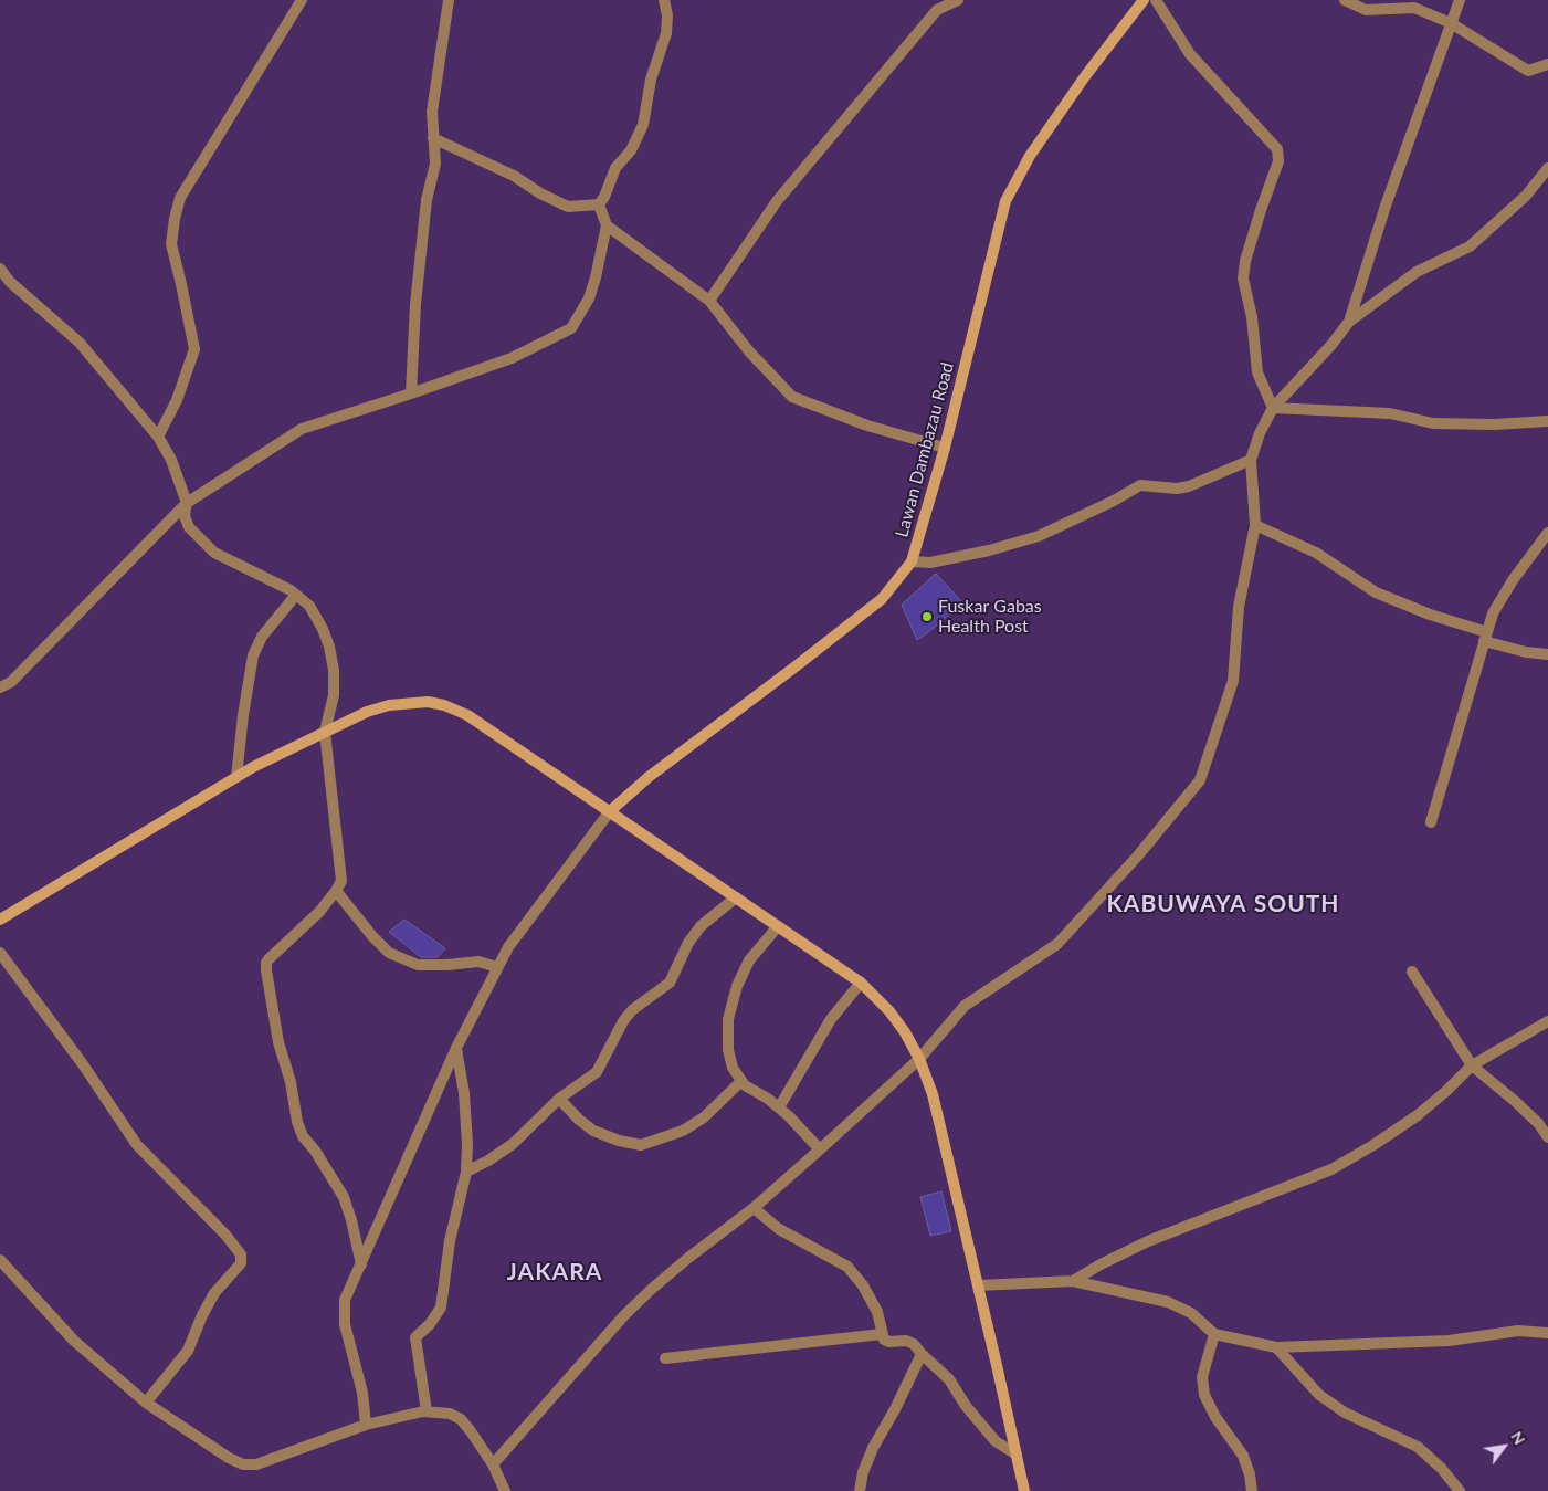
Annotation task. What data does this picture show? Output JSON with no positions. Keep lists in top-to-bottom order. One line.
{"streets":{"main road":["Lawan Dambazau Road"]},"districts":["KABUWAYA SOUTH","JAKARA"],"places":["Fuskar Gabas Health Post"],"north":"top right"}
